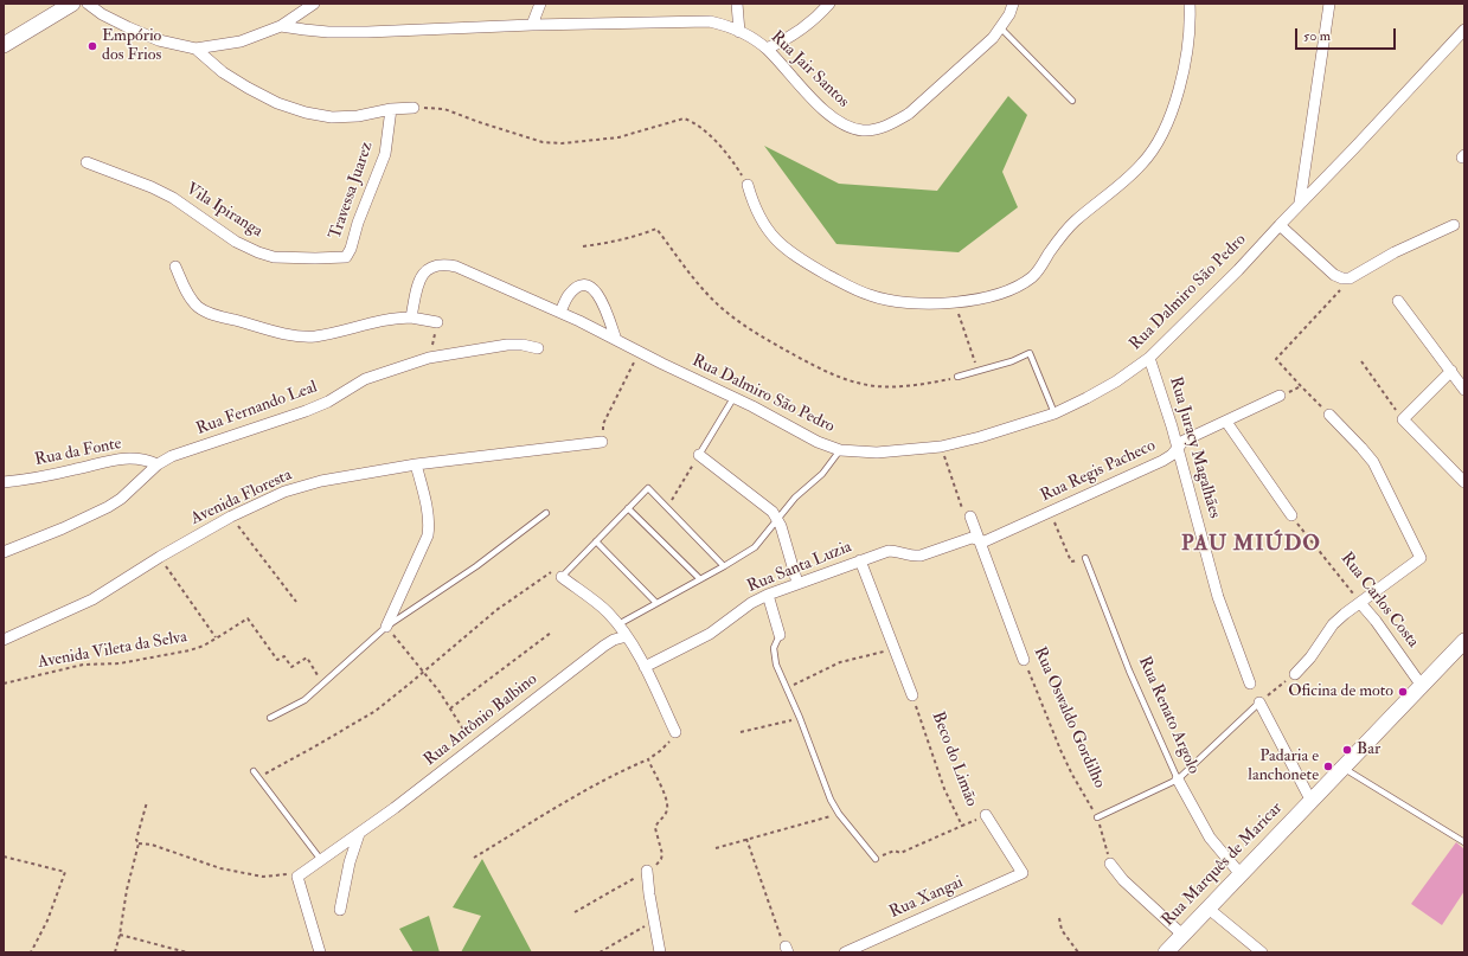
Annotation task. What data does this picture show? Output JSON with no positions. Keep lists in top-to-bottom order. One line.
{"streets":{"main road":["Rua Marquês de Maricar"],"street":["Rua Jair Santos","Travessa Juarez","Vila Ipiranga","Rua Dalmiro São Pedro","Rua Fernando Leal","Rua Juracy Magalhães","Rua da Fonte","Rua Regis Pacheco","Avenida Floresta","Rua Santa Luzia","Rua Carlos Costa","Rua Renato Argolo","Rua Oswaldo Gordilho","Rua Antônio Balbino","Beco do Limão","Rua Xangai"],"path":["Avenida Vileta da Selva"]},"crossings":[["Travessa Juarez","Vila Ipiranga"],["Rua Dalmiro São Pedro","Rua Juracy Magalhães"],["Rua Fernando Leal","Rua da Fonte"],["Rua Juracy Magalhães","Rua Regis Pacheco"],["Rua Regis Pacheco","Rua Santa Luzia"],["Rua Regis Pacheco","Rua Oswaldo Gordilho"],["Rua Santa Luzia","Rua Oswaldo Gordilho"],["Rua Carlos Costa","Rua Marquês de Maricar"],["Rua Renato Argolo","Rua Marquês de Maricar"],["Beco do Limão","Rua Xangai"]],"districts":["PAU MIÚDO"],"places":["Empório dos Frios","Oficina de moto","Bar","Padaria e lanchonete"],"scale_bar":"50 m"}
